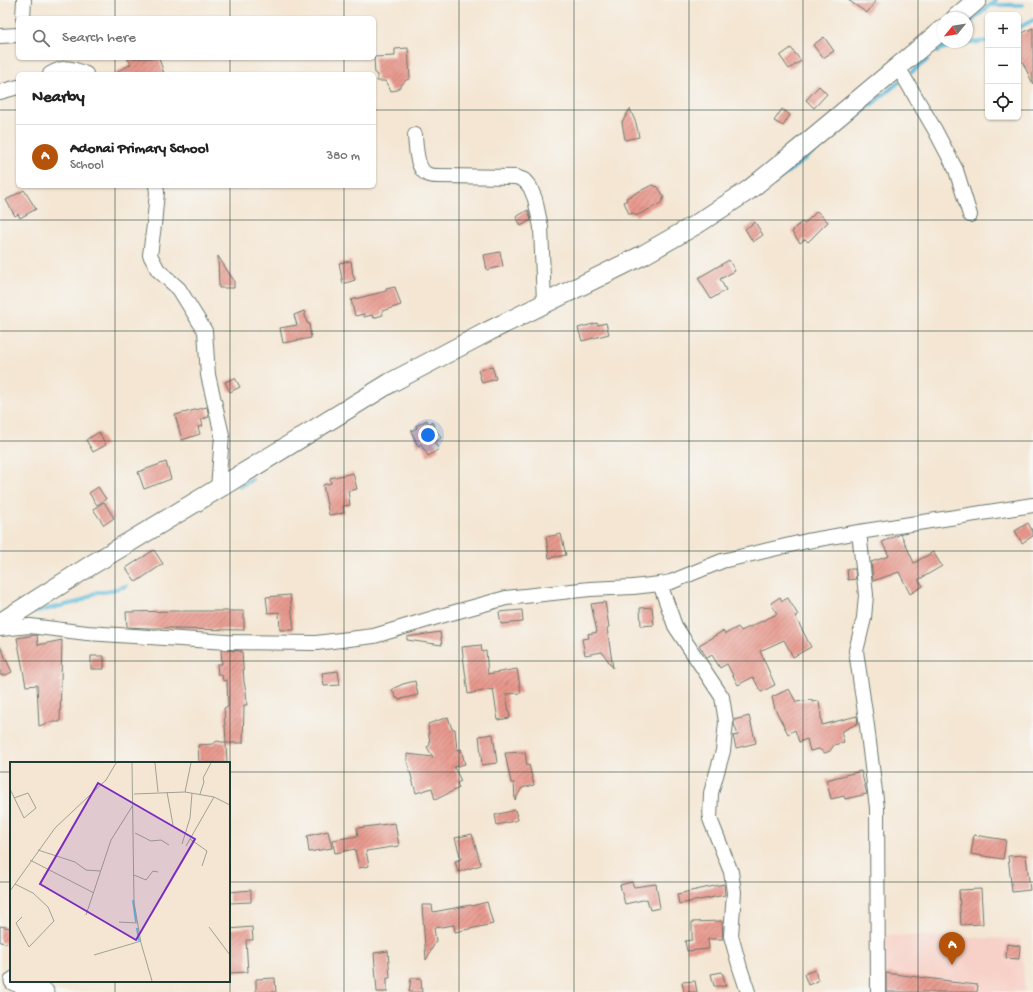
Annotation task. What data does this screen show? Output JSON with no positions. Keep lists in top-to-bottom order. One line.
{"north":"bottom left","page":{"map_buttons":["+","−"],"search":"Search here","heading":"Nearby","list":[{"mark":"A","name":"Adonai Primary School","note":"School","value":"380 m"}],"pins":"A"}}
